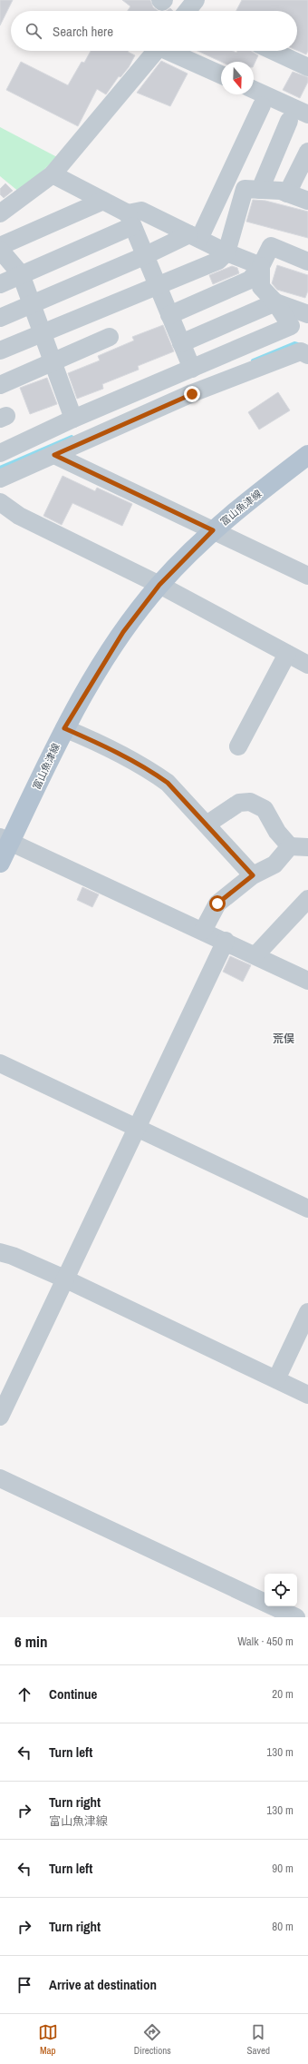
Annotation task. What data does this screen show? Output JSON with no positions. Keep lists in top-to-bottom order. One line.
{"streets":{"main road":["富山魚津線"]},"districts":["荒俣"],"north":"bottom","page":{"search":"Search here","heading":["6 min","Walk · 450 m"],"list":[["Continue","20 m"],["Turn left","130 m"],["Turn right","富山魚津線","130 m"],["Turn left","90 m"],["Turn right","80 m"],"Arrive at destination"],"nav":["Map","Directions","Saved"]}}
